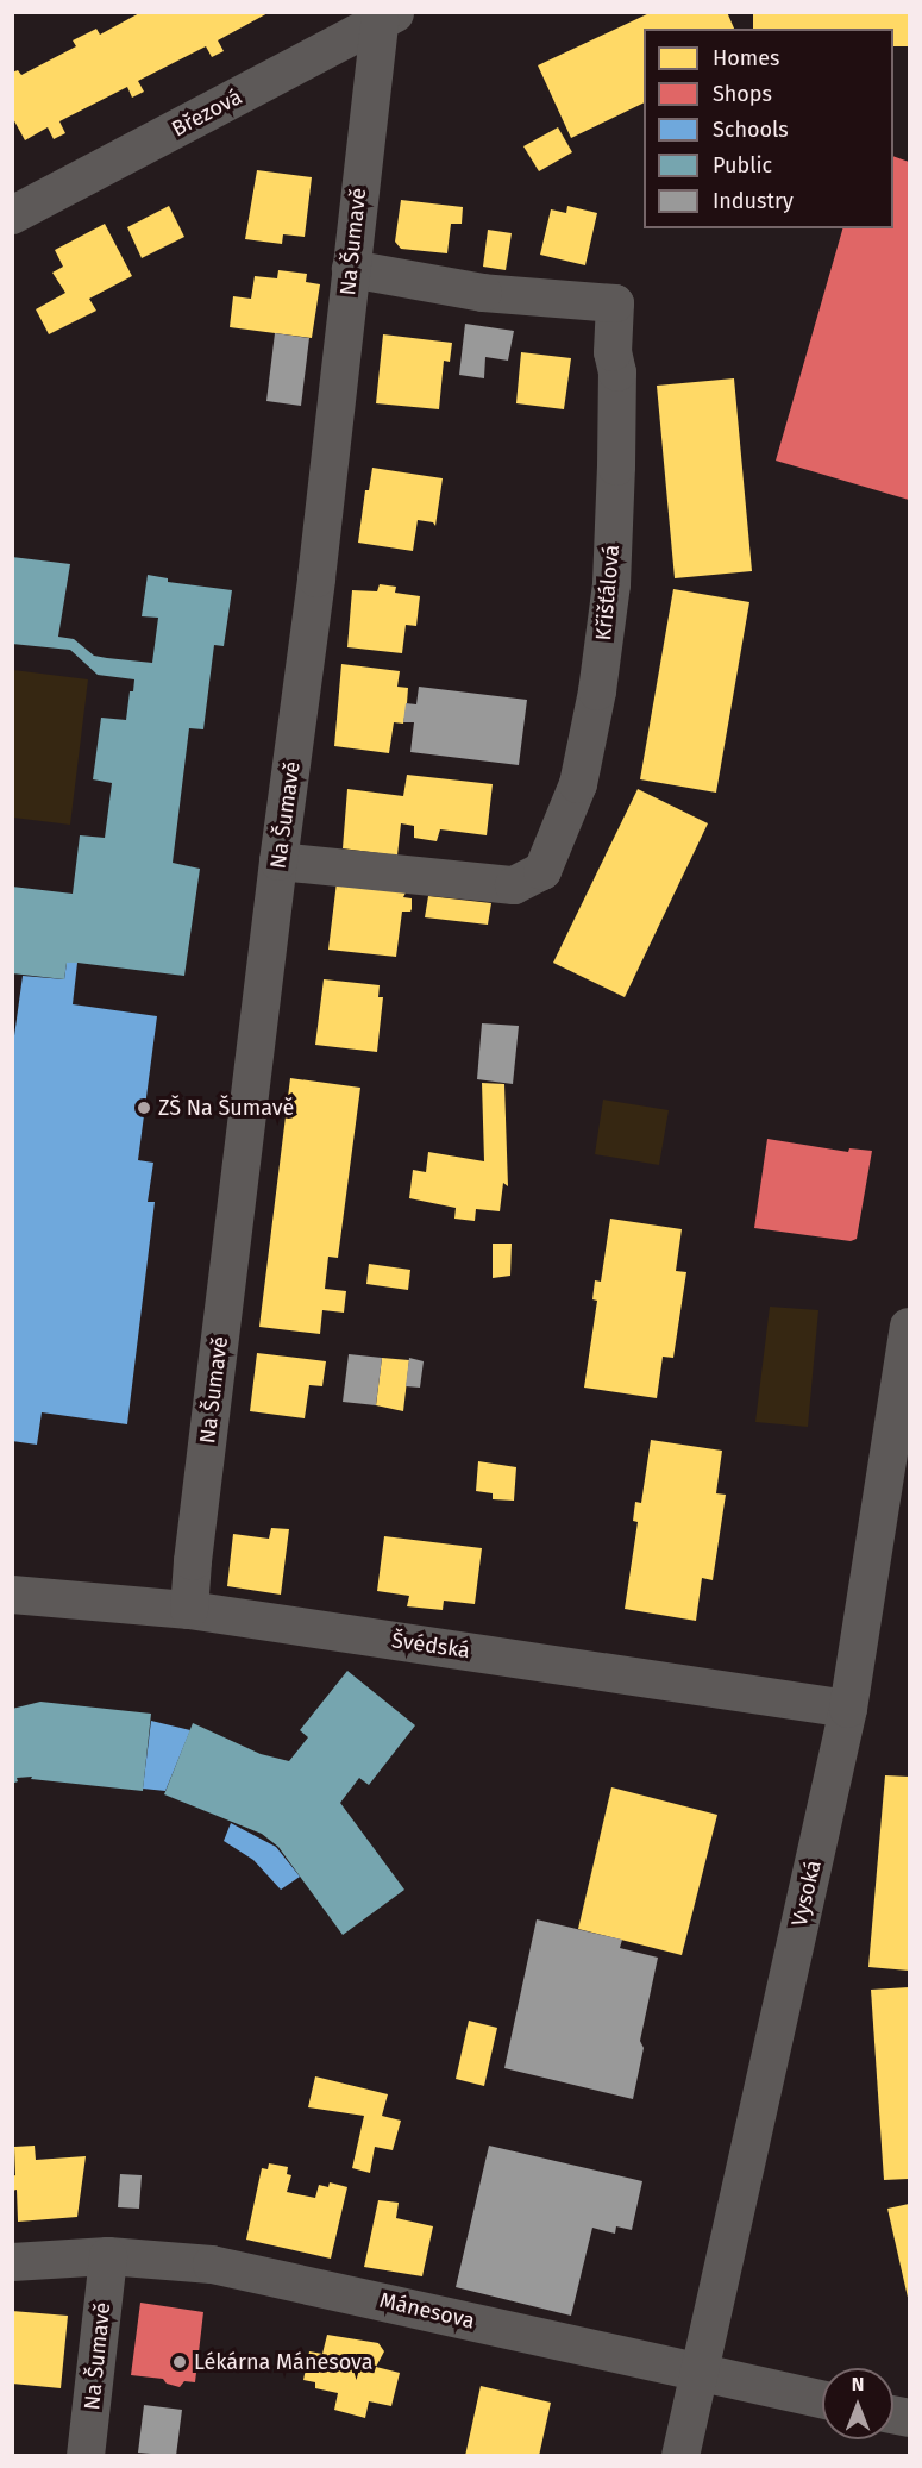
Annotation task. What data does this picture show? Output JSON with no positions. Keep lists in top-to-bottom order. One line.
{"streets":{"street":["Březová","Na Šumavě","Křišťálová","Švédská","Vysoká","Mánesova"]},"crossings":[["Březová","Na Šumavě"],["Na Šumavě","Křišťálová"],["Na Šumavě","Švédská"],["Na Šumavě","Mánesova"],["Švédská","Vysoká"],["Vysoká","Mánesova"]],"places":["ZŠ Na Šumavě","Lékárna Mánesova"],"legend":["Homes","Shops","Schools","Public","Industry"],"north":"top"}
